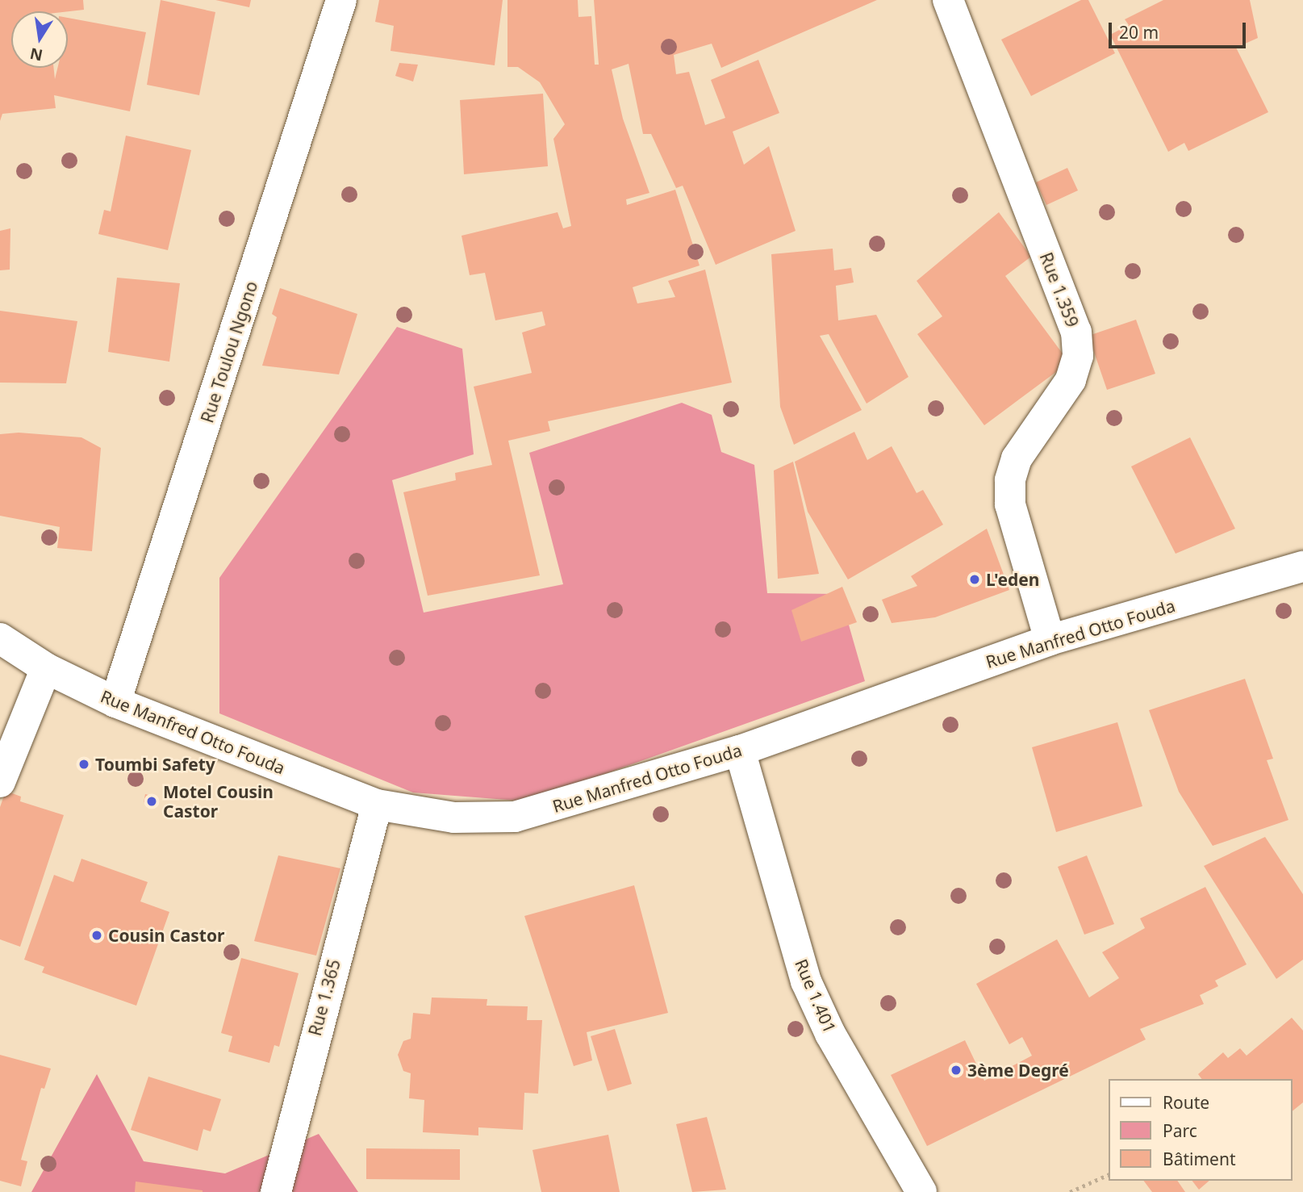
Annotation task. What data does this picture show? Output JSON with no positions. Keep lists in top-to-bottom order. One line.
{"streets":{"street":["Rue 1.359","Rue Toulou Ngono","Rue Manfred Otto Fouda","Rue 1.401","Rue 1.365"]},"crossings":[["Rue 1.359","Rue Manfred Otto Fouda"],["Rue Toulou Ngono","Rue Manfred Otto Fouda"],["Rue Manfred Otto Fouda","Rue 1.401"],["Rue Manfred Otto Fouda","Rue 1.365"]],"places":["L'eden","Toumbi Safety","Motel Cousin Castor","Cousin Castor","3ème Degré"],"legend":["Route","Parc","Bâtiment"],"scale_bar":"20 m","north":"bottom"}
